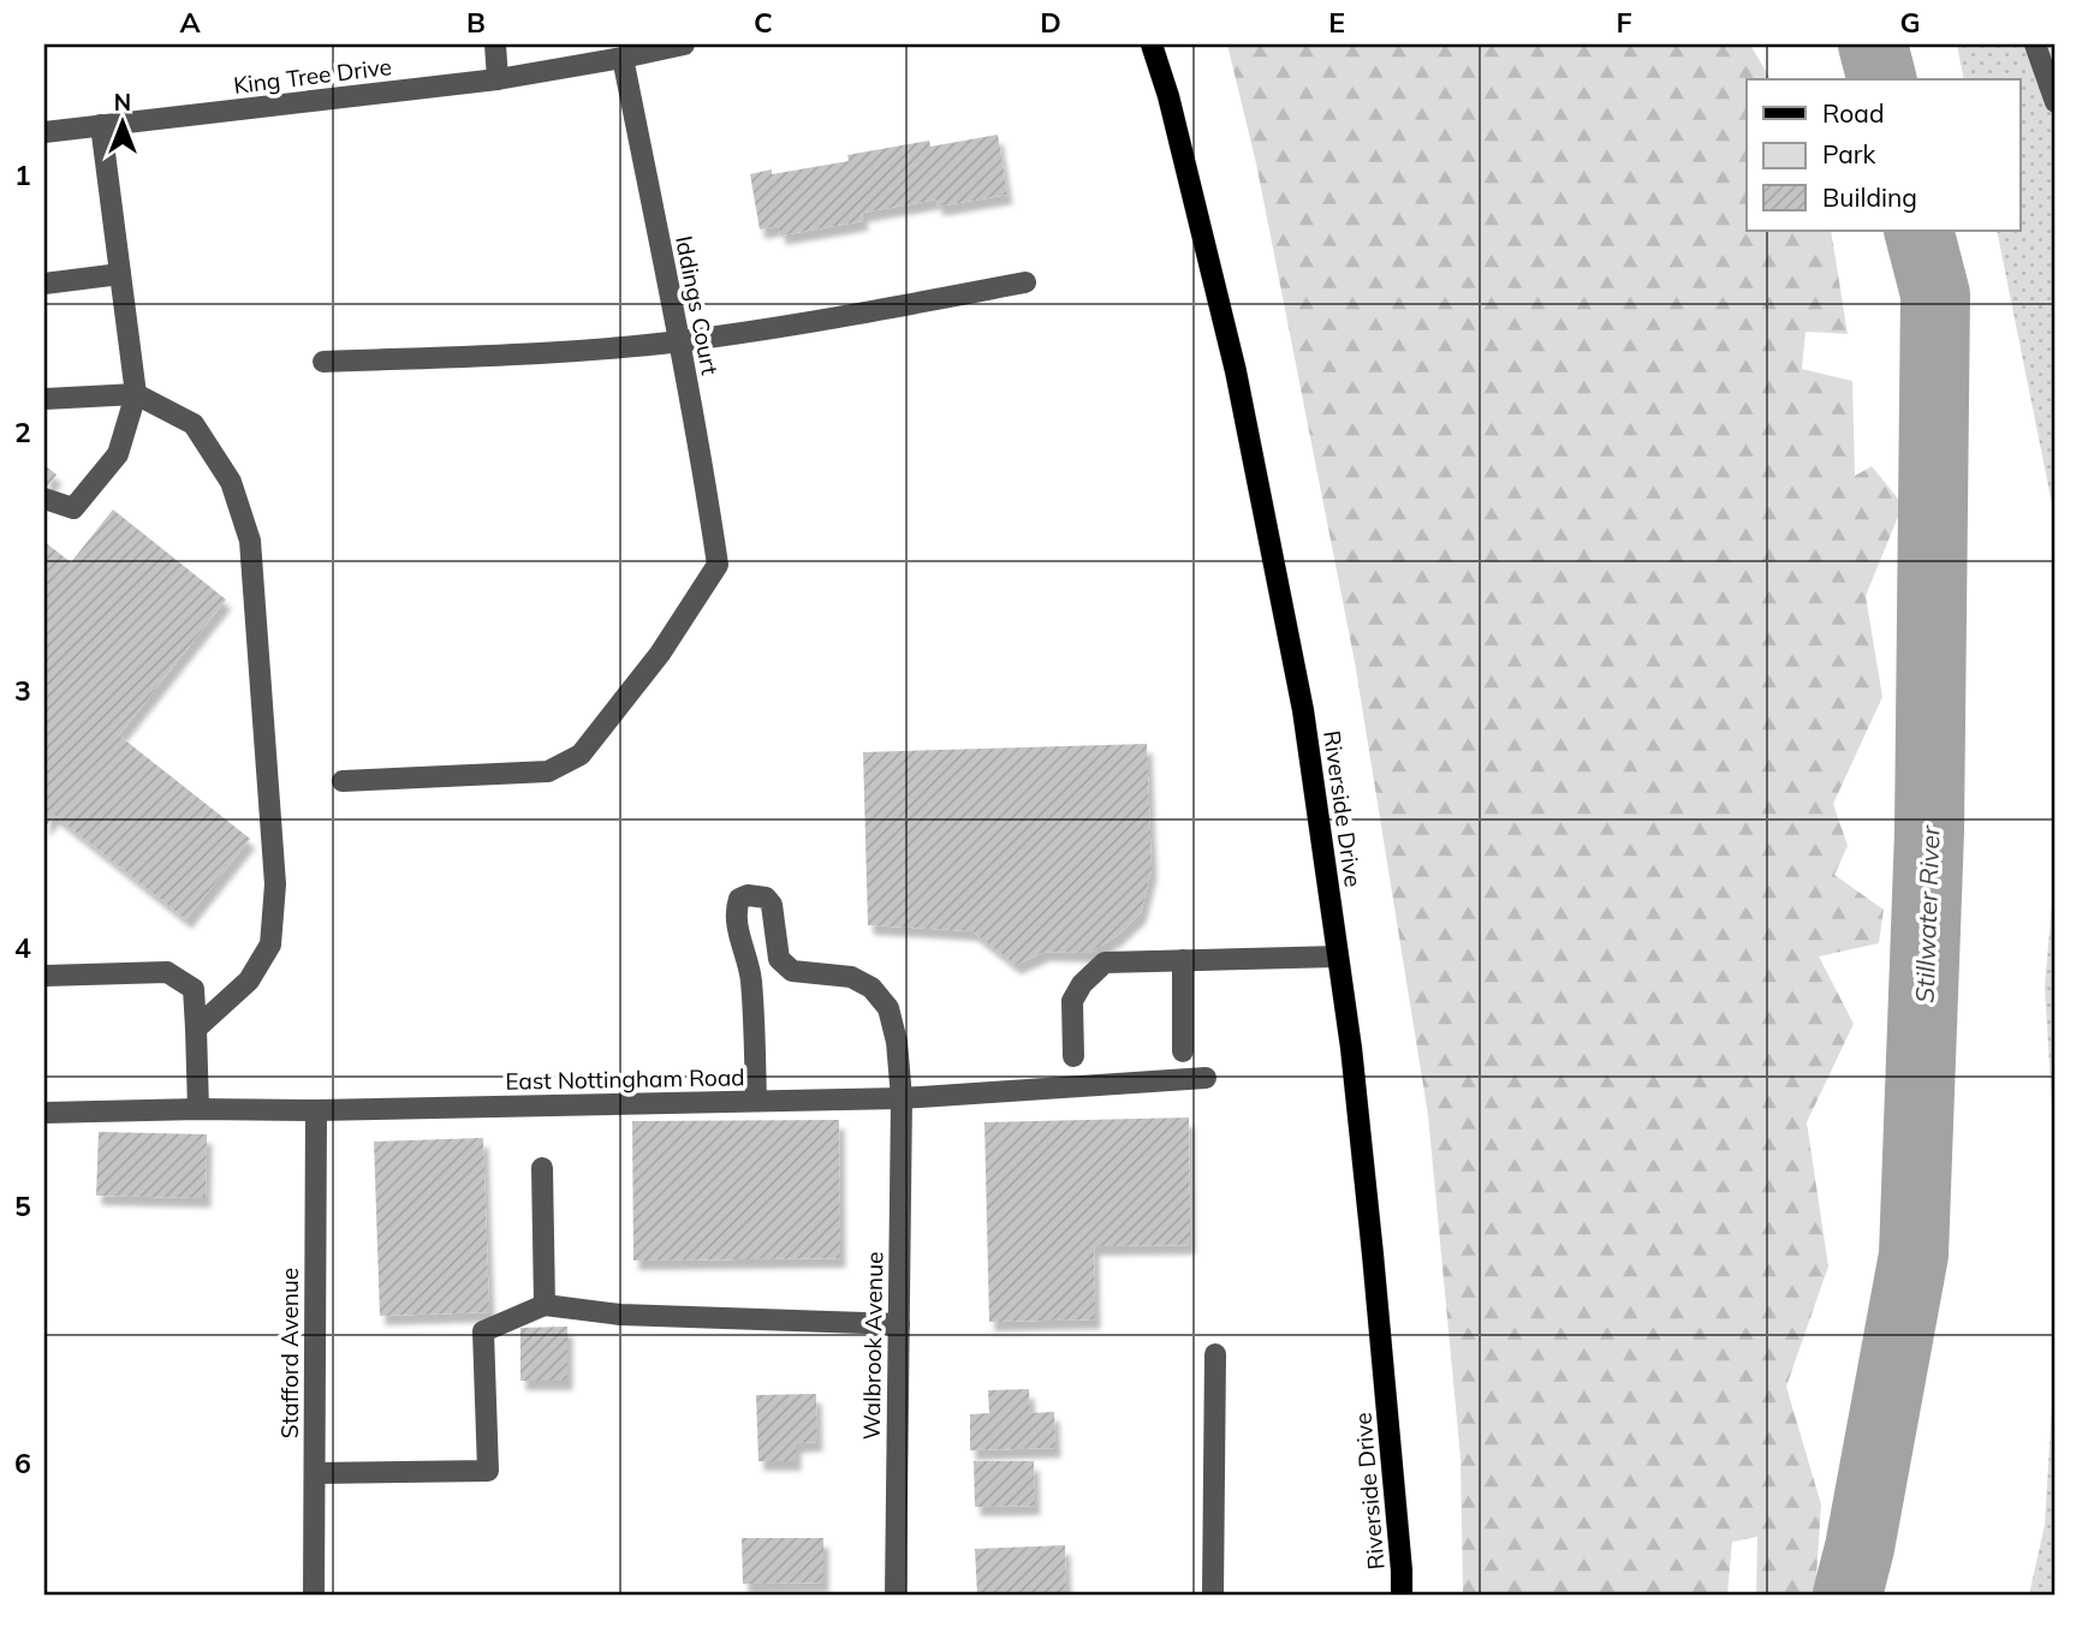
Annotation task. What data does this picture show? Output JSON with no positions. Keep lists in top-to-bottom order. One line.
{"streets":{"main road":["Riverside Drive"],"street":["King Tree Drive","Iddings Court","East Nottingham Road","Walbrook Avenue","Stafford Avenue"]},"crossings":[["King Tree Drive","Iddings Court"],["East Nottingham Road","Walbrook Avenue"],["East Nottingham Road","Stafford Avenue"]],"water":["Stillwater River"],"legend":["Road","Park","Building"],"north":"top","grid":{"columns":["A","B","C","D","E","F","G"],"rows":["1","2","3","4","5","6"]}}
